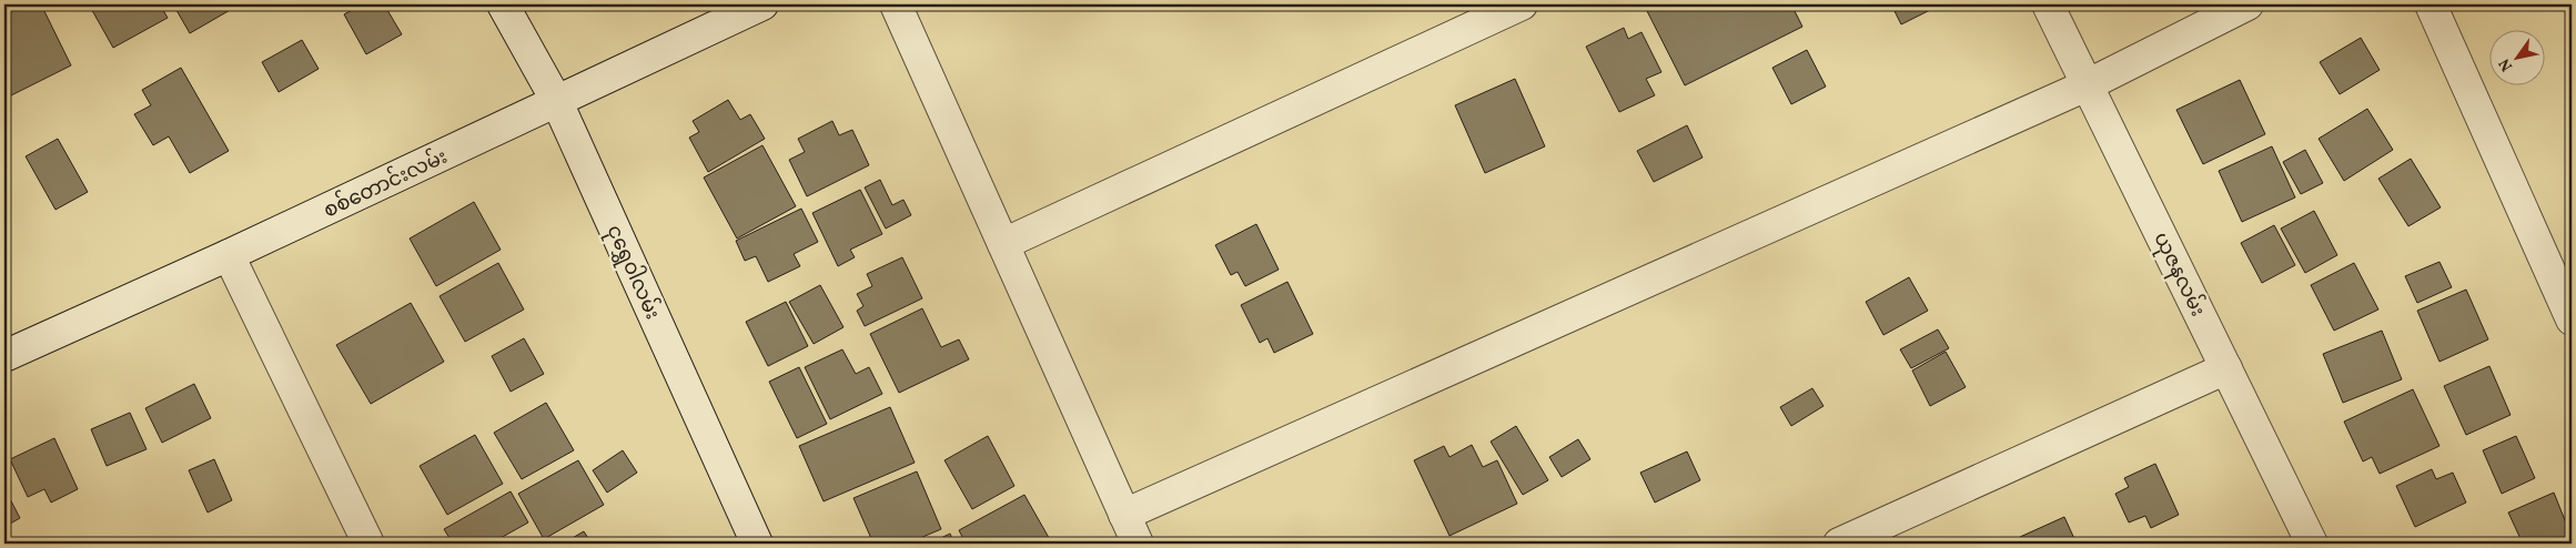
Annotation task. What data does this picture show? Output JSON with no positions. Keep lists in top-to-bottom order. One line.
{"streets":{"street":["စစ်တောင်းလမ်း","ငုရွှေဝါလမ်း","ယုဇနလမ်း"]},"crossings":[["စစ်တောင်းလမ်း","ငုရွှေဝါလမ်း"]],"north":"bottom left"}
